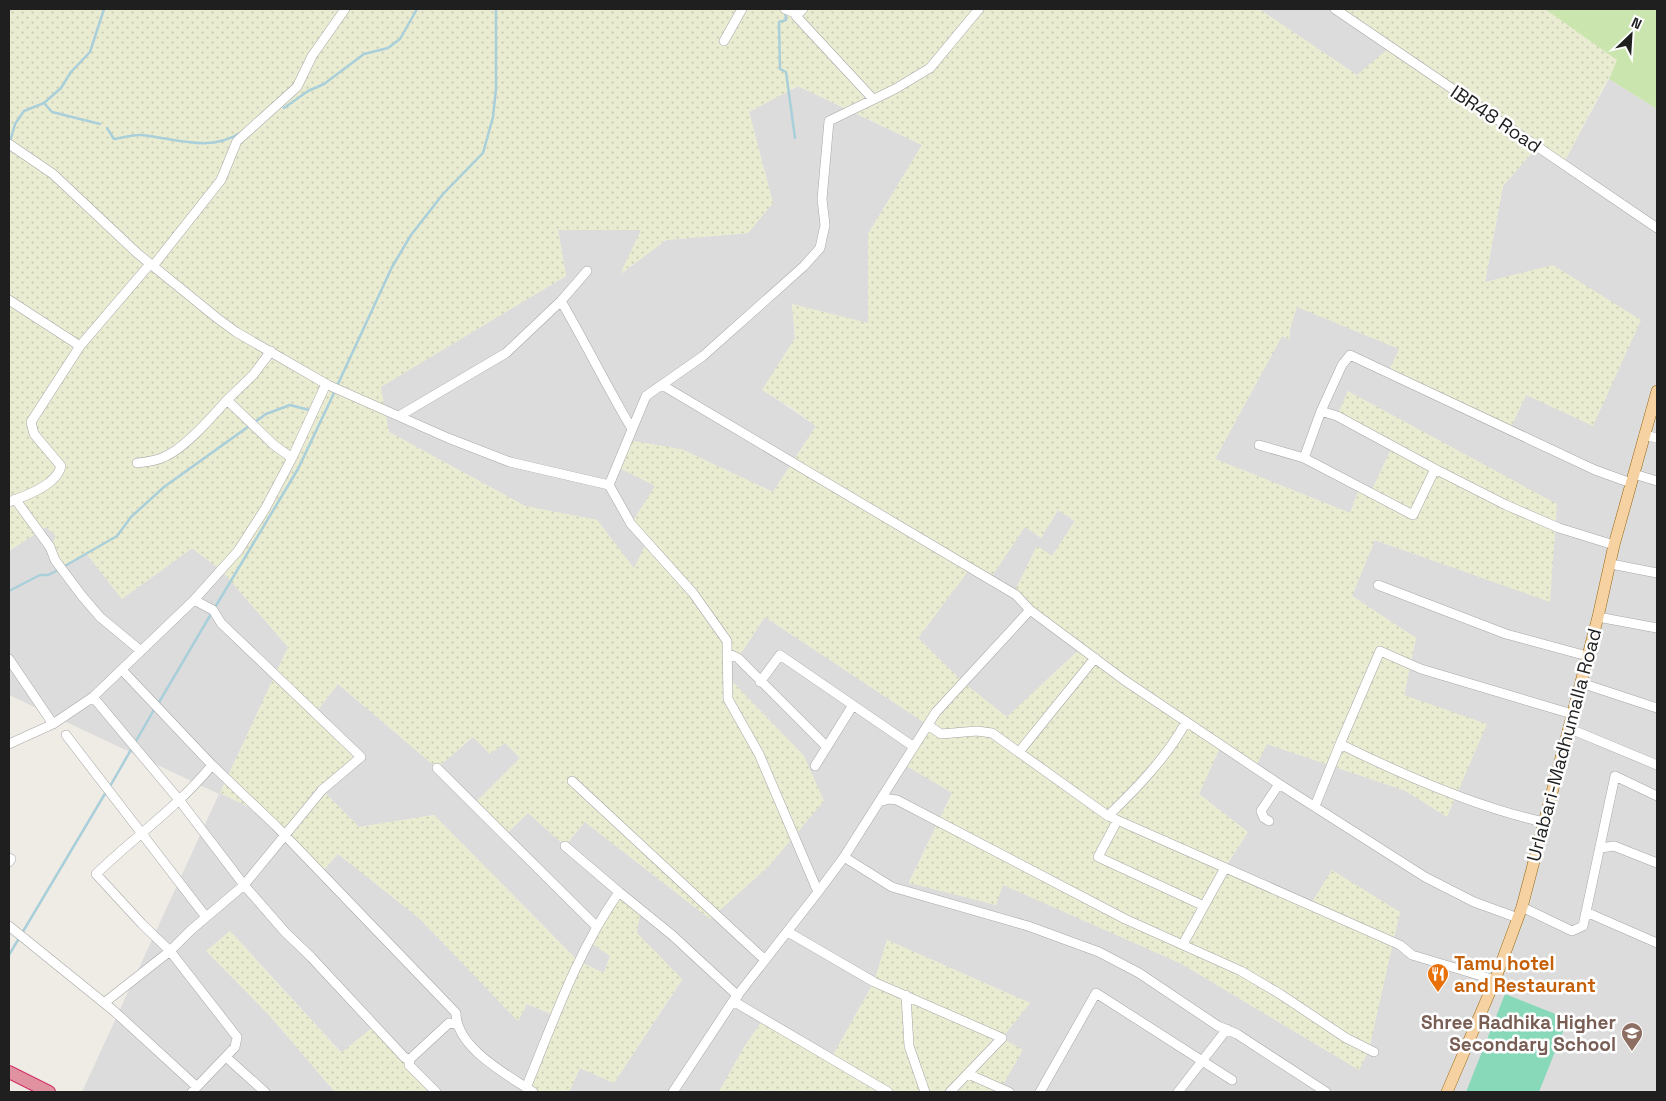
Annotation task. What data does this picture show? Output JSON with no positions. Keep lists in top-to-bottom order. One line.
{"streets":{"main road":["Urlabari-Madhumalla Road"],"street":["IBR48 Road"]},"places":{"restaurant":["Tamu hotel and Restaurant"],"school or university":["Shree Radhika Higher Secondary School"]},"north":"top right"}
